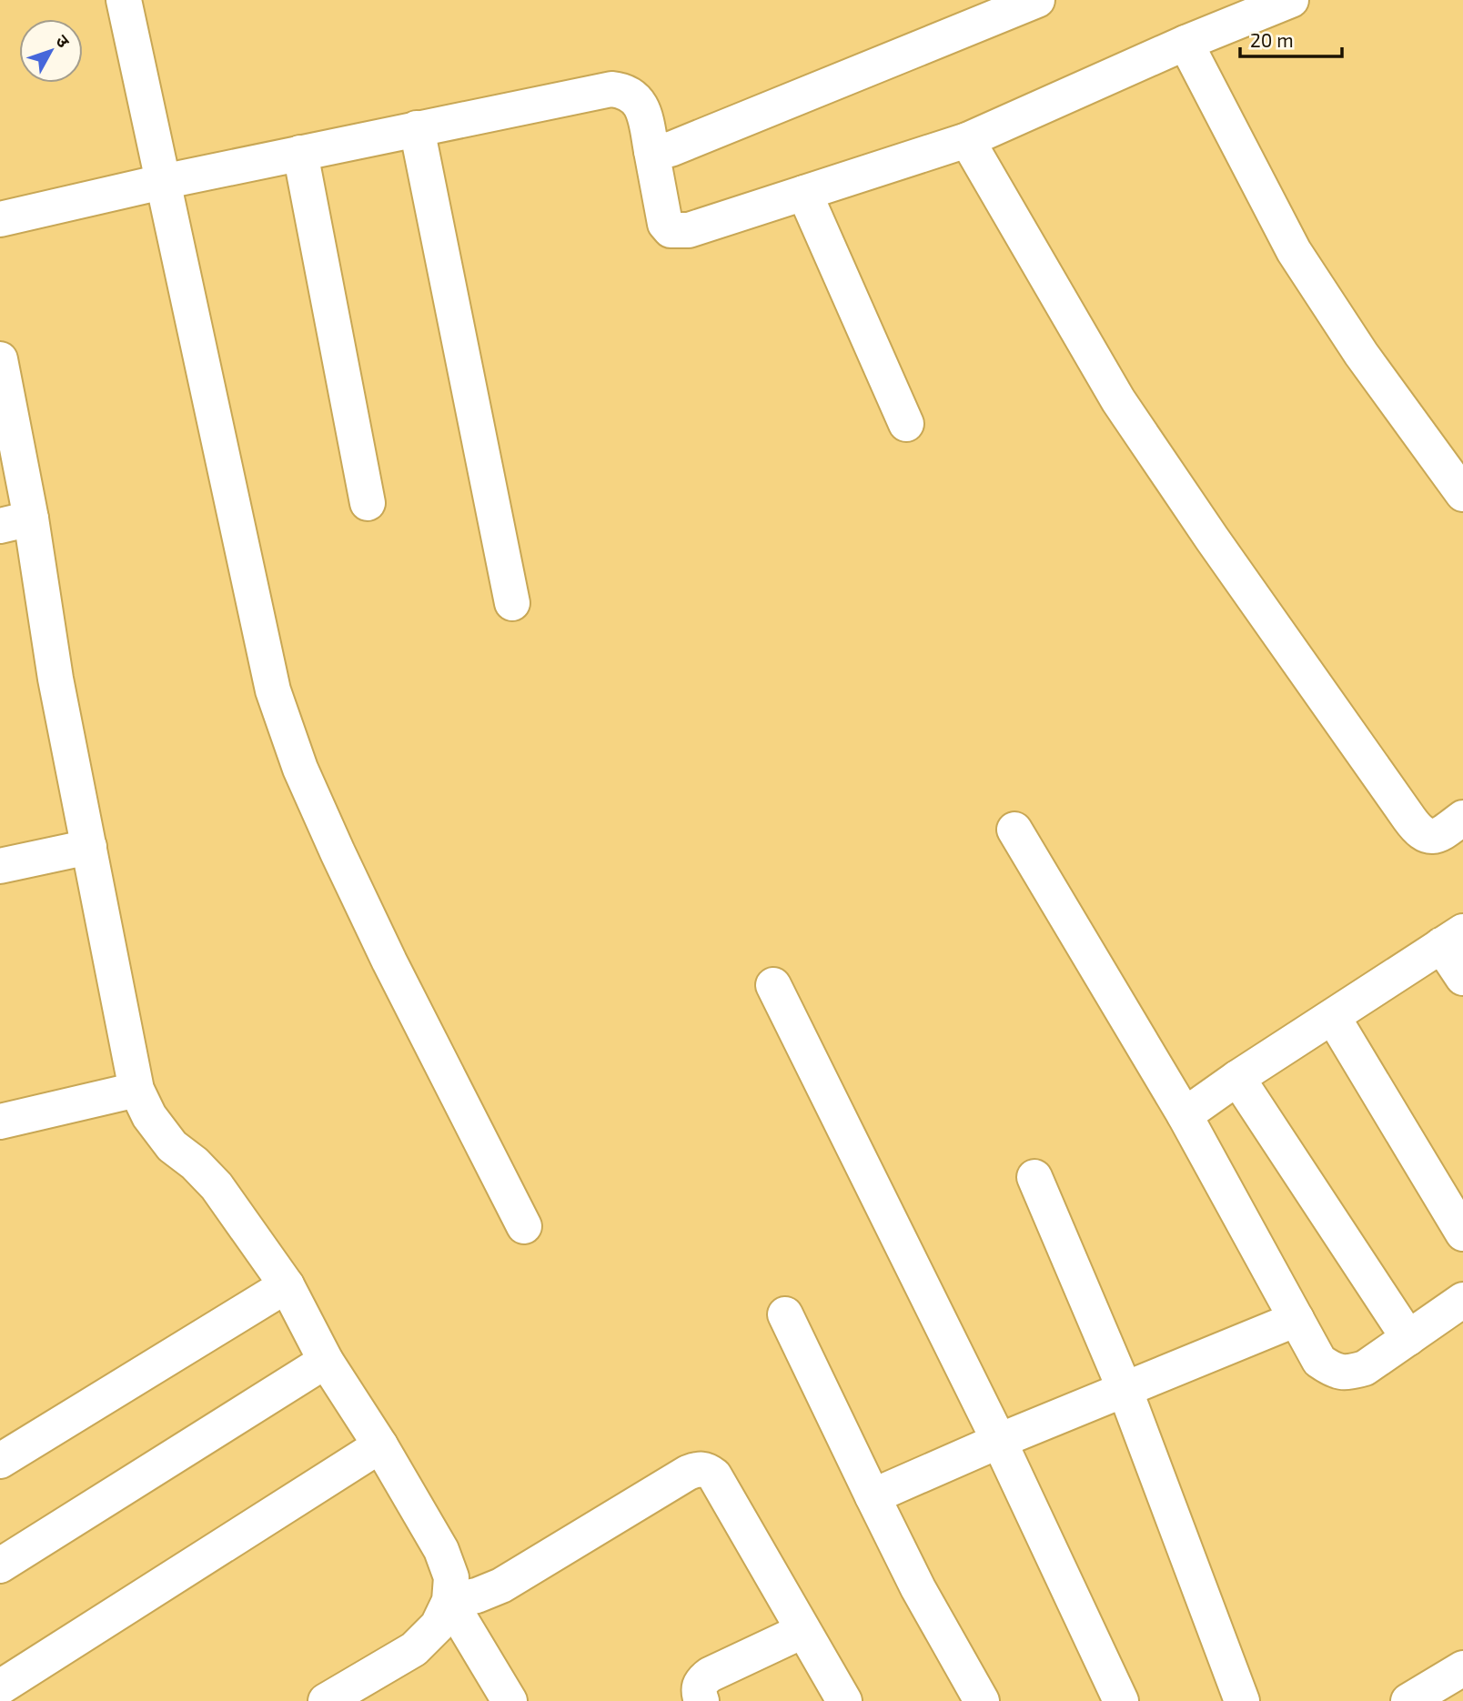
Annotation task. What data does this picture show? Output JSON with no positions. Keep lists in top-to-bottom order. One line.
{"scale_bar":"20 m","north":"top right"}
